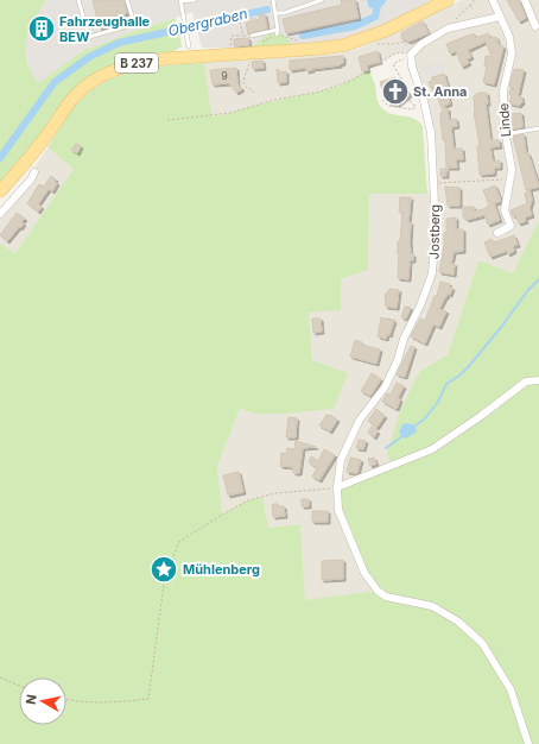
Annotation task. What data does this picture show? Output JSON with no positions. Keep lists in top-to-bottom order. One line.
{"streets":{"main road":["B 237"],"street":["Linde","Jostberg"]},"water":["Obergraben"],"places":{"building":["Fahrzeughalle BEW"],"church":["St. Anna"],"place":["Mühlenberg"]},"house_numbers":["9"],"north":"left"}
